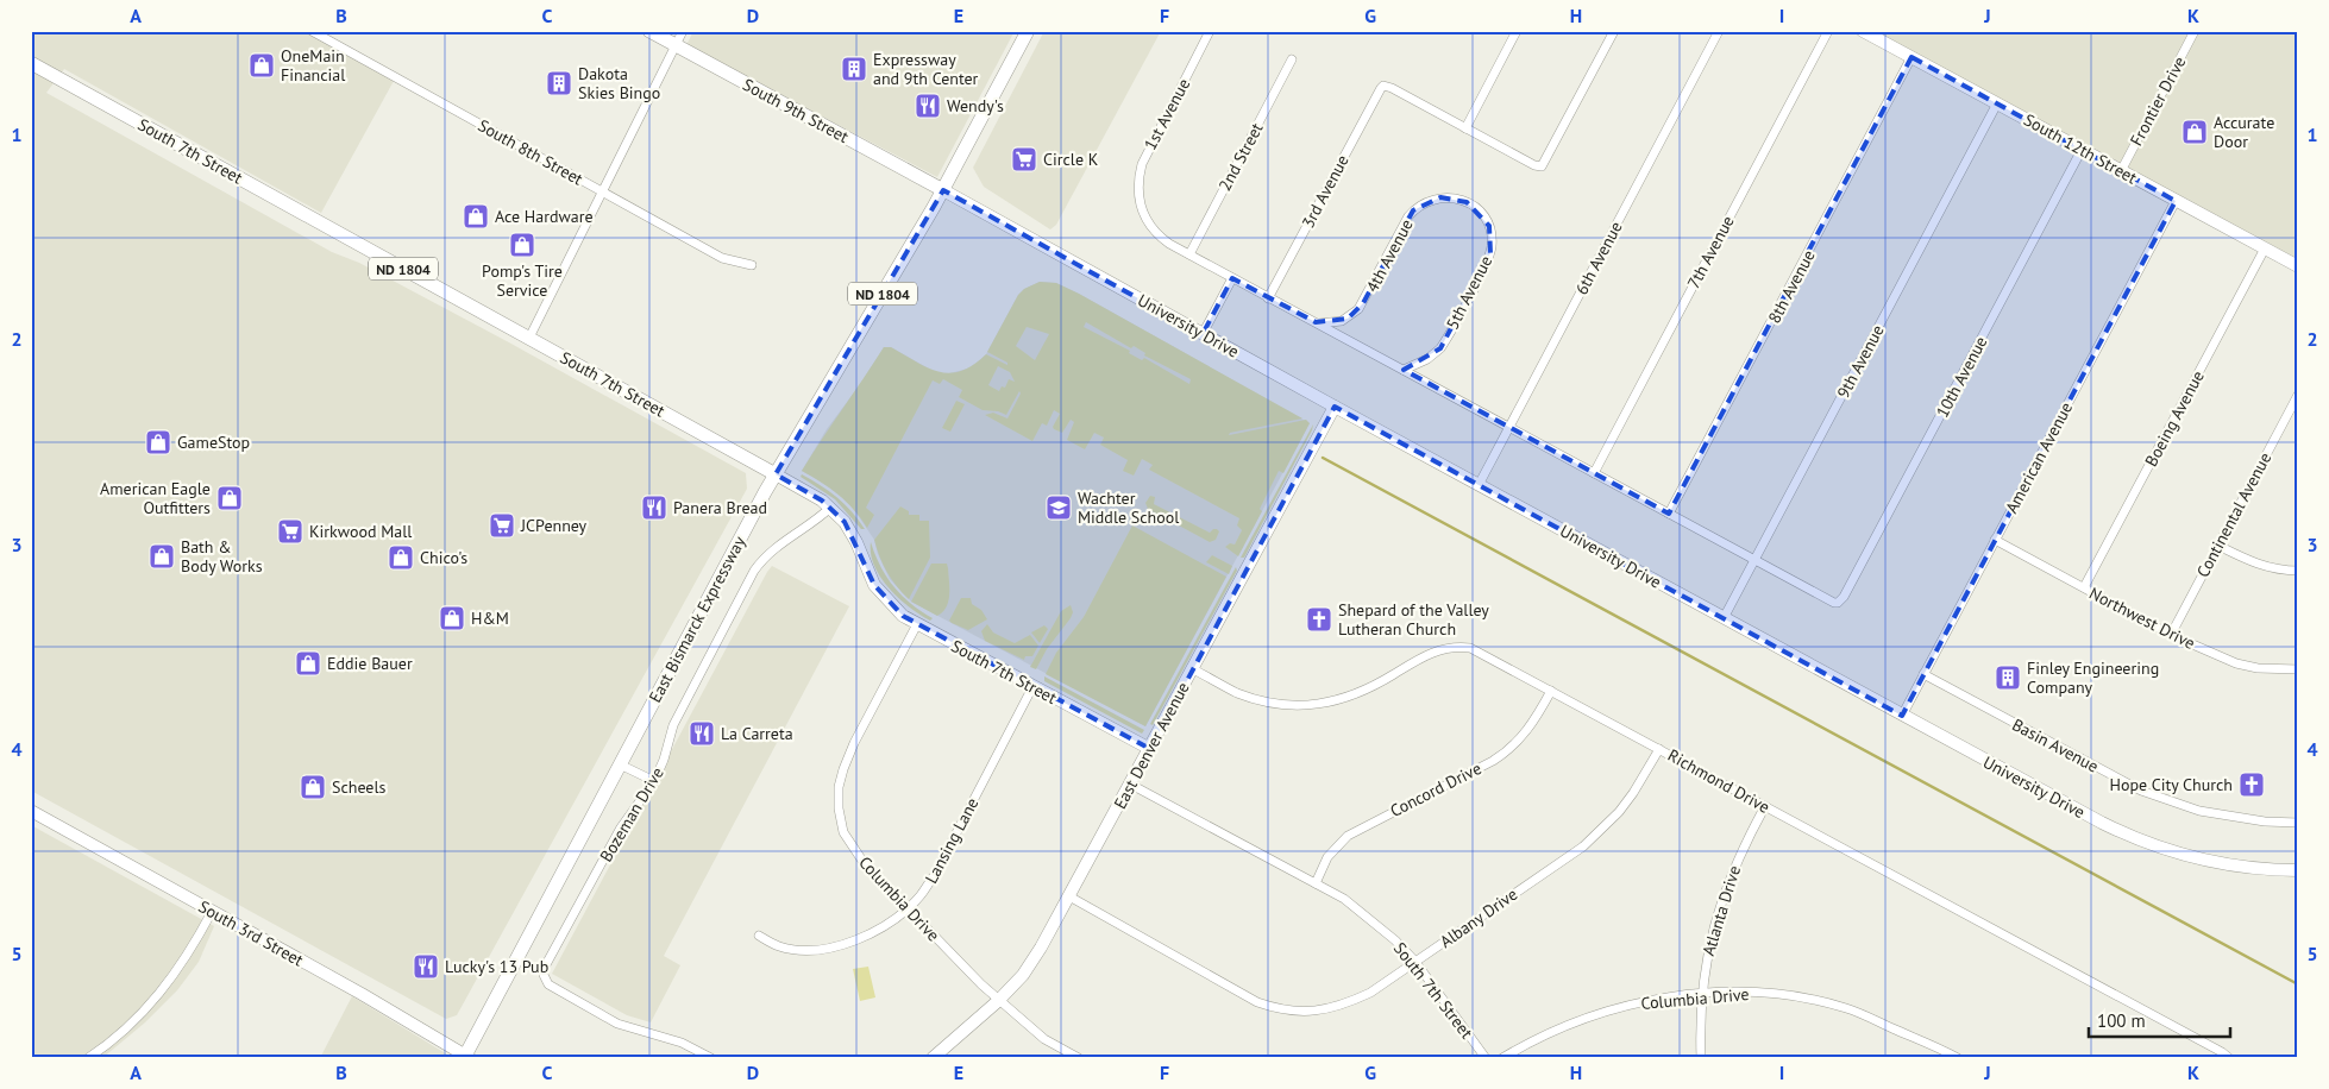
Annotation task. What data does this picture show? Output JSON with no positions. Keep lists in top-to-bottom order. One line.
{"streets":{"main road":["South 9th Street","South 7th Street","ND 1804","East Bismarck Expressway"],"street":["Frontier Drive","1st Avenue","South 12th Street","South 8th Street","2nd Street","3rd Avenue","7th Avenue","4th Avenue","6th Avenue","8th Avenue","5th Avenue","University Drive","9th Avenue","10th Avenue","Boeing Avenue","American Avenue","Continental Avenue","Northwest Drive","East Denver Avenue","Basin Avenue","Richmond Drive","Concord Drive","Bozeman Drive","Lansing Lane","Columbia Drive","Atlanta Drive","Albany Drive","South 3rd Street"]},"crossings":[["Frontier Drive","South 12th Street"],["South 9th Street","University Drive"],["South 9th Street","East Bismarck Expressway"],["1st Avenue","2nd Street"],["South 12th Street","8th Avenue"],["South 12th Street","9th Avenue"],["South 12th Street","10th Avenue"],["South 12th Street","Boeing Avenue"],["South 12th Street","American Avenue"],["South 7th Street","East Bismarck Expressway"],["South 7th Street","East Denver Avenue"],["South 7th Street","Concord Drive"],["South 7th Street","Bozeman Drive"],["South 7th Street","Lansing Lane"],["South 7th Street","Columbia Drive"],["South 7th Street","Albany Drive"],["4th Avenue","5th Avenue"],["6th Avenue","University Drive"],["University Drive","9th Avenue"],["University Drive","American Avenue"],["University Drive","East Bismarck Expressway"],["University Drive","East Denver Avenue"],["9th Avenue","10th Avenue"],["Boeing Avenue","Northwest Drive"],["American Avenue","Northwest Drive"],["American Avenue","Basin Avenue"],["Continental Avenue","Northwest Drive"],["East Bismarck Expressway","South 3rd Street"],["East Denver Avenue","Richmond Drive"],["East Denver Avenue","Columbia Drive"],["East Denver Avenue","Albany Drive"],["Richmond Drive","Concord Drive"],["Richmond Drive","Atlanta Drive"],["Richmond Drive","Albany Drive"],["Lansing Lane","Columbia Drive"],["Columbia Drive","Atlanta Drive"]],"places":{"shop":["OneMain Financial","Accurate Door","Ace Hardware","Pomp's Tire Service","GameStop","American Eagle Outfitters","Bath & Body Works","Chico's","H&M","Eddie Bauer","Scheels"],"building":["Expressway and 9th Center","Dakota Skies Bingo","Finley Engineering Company"],"restaurant":["Wendy's","Panera Bread","La Carreta","Lucky's 13 Pub"],"supermarket":["Circle K","JCPenney","Kirkwood Mall"],"school or university":["Wachter Middle School"],"church":["Shepard of the Valley Lutheran Church","Hope City Church"]},"scale_bar":"100 m","grid":{"columns":["A","B","C","D","E","F","G","H","I","J","K"],"rows":["1","2","3","4","5"]}}
